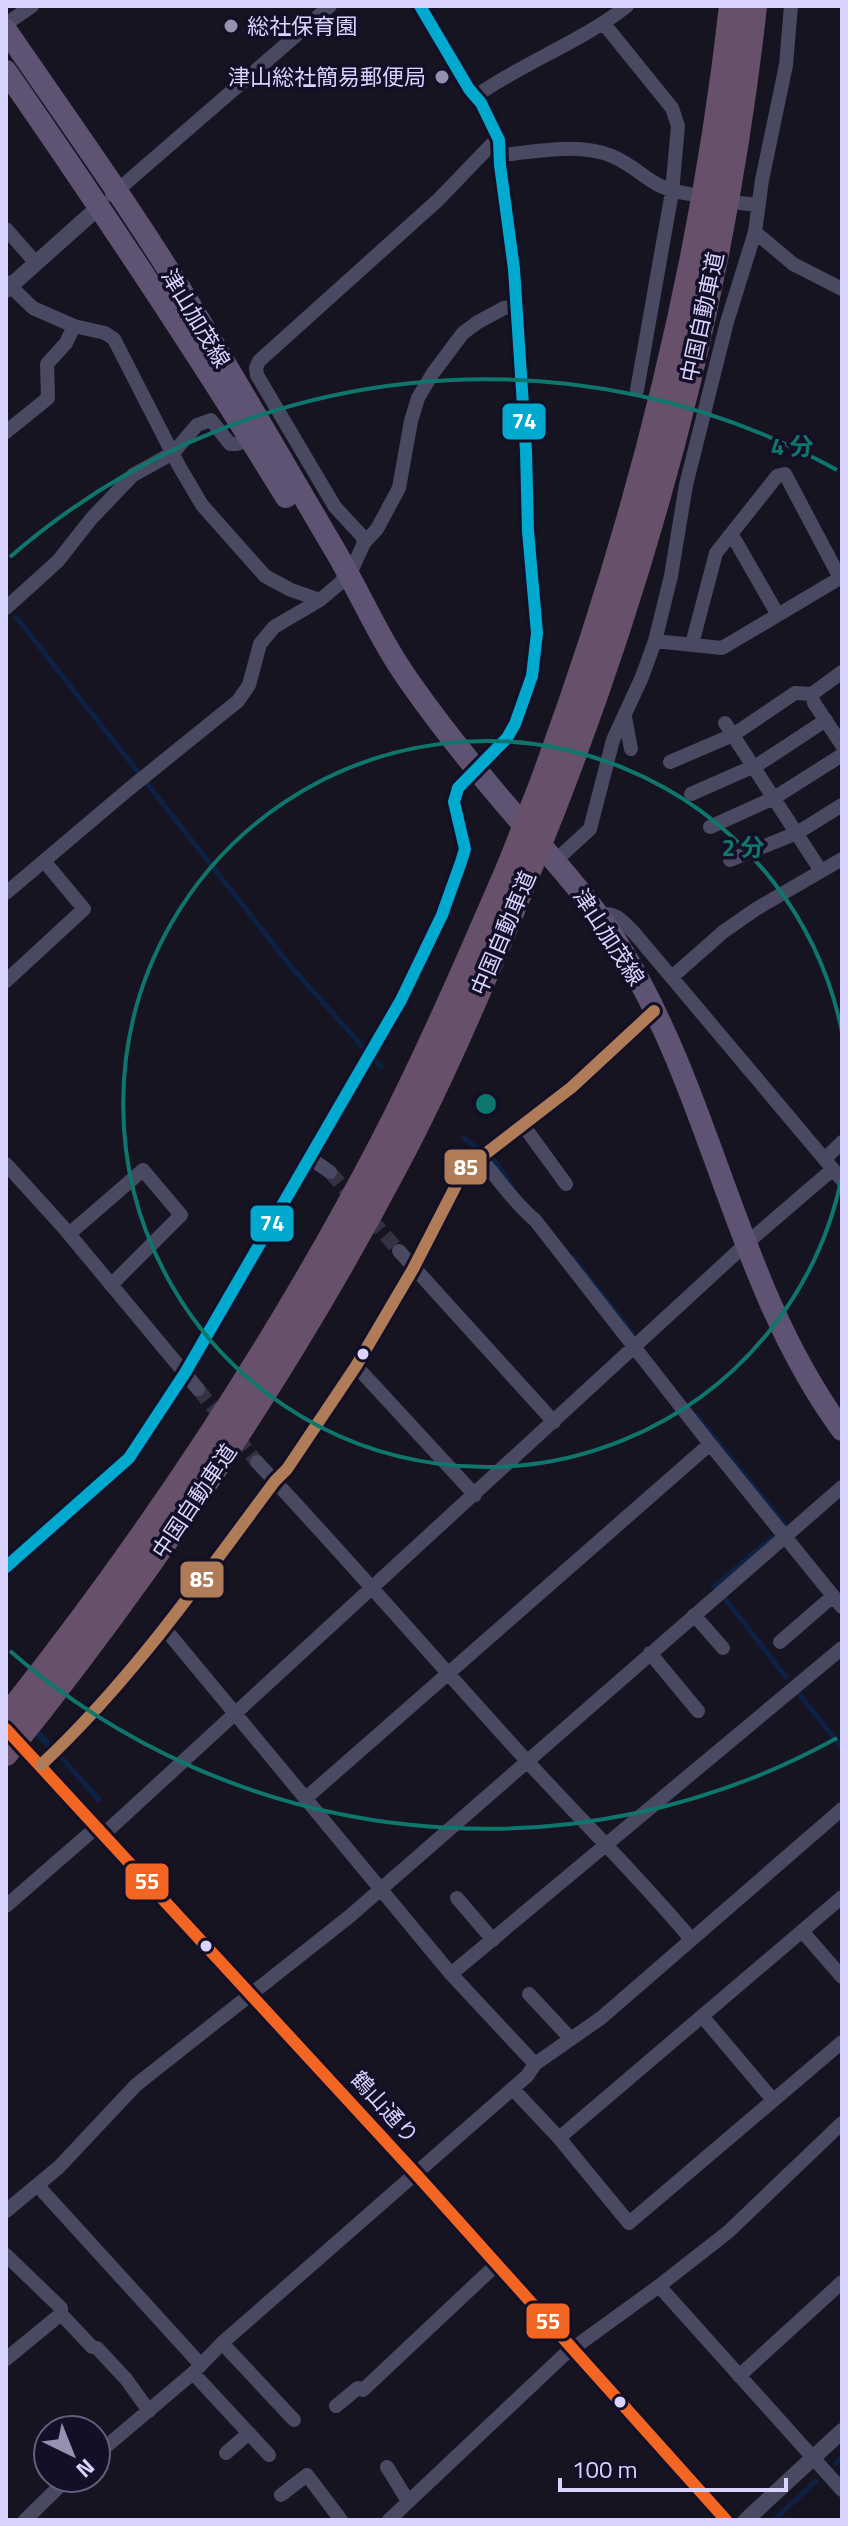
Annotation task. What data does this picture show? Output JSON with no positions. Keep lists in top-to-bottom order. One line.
{"streets":{"highway":["中国自動車道"],"main road":["津山加茂線"],"street":["鶴山通り"]},"places":["総社保育園","津山総社簡易郵便局"],"lines":["transit line 74","transit line 85","transit line 55"],"scale_bar":"100 m","north":"bottom right","rings":["4 分","2 分"]}
